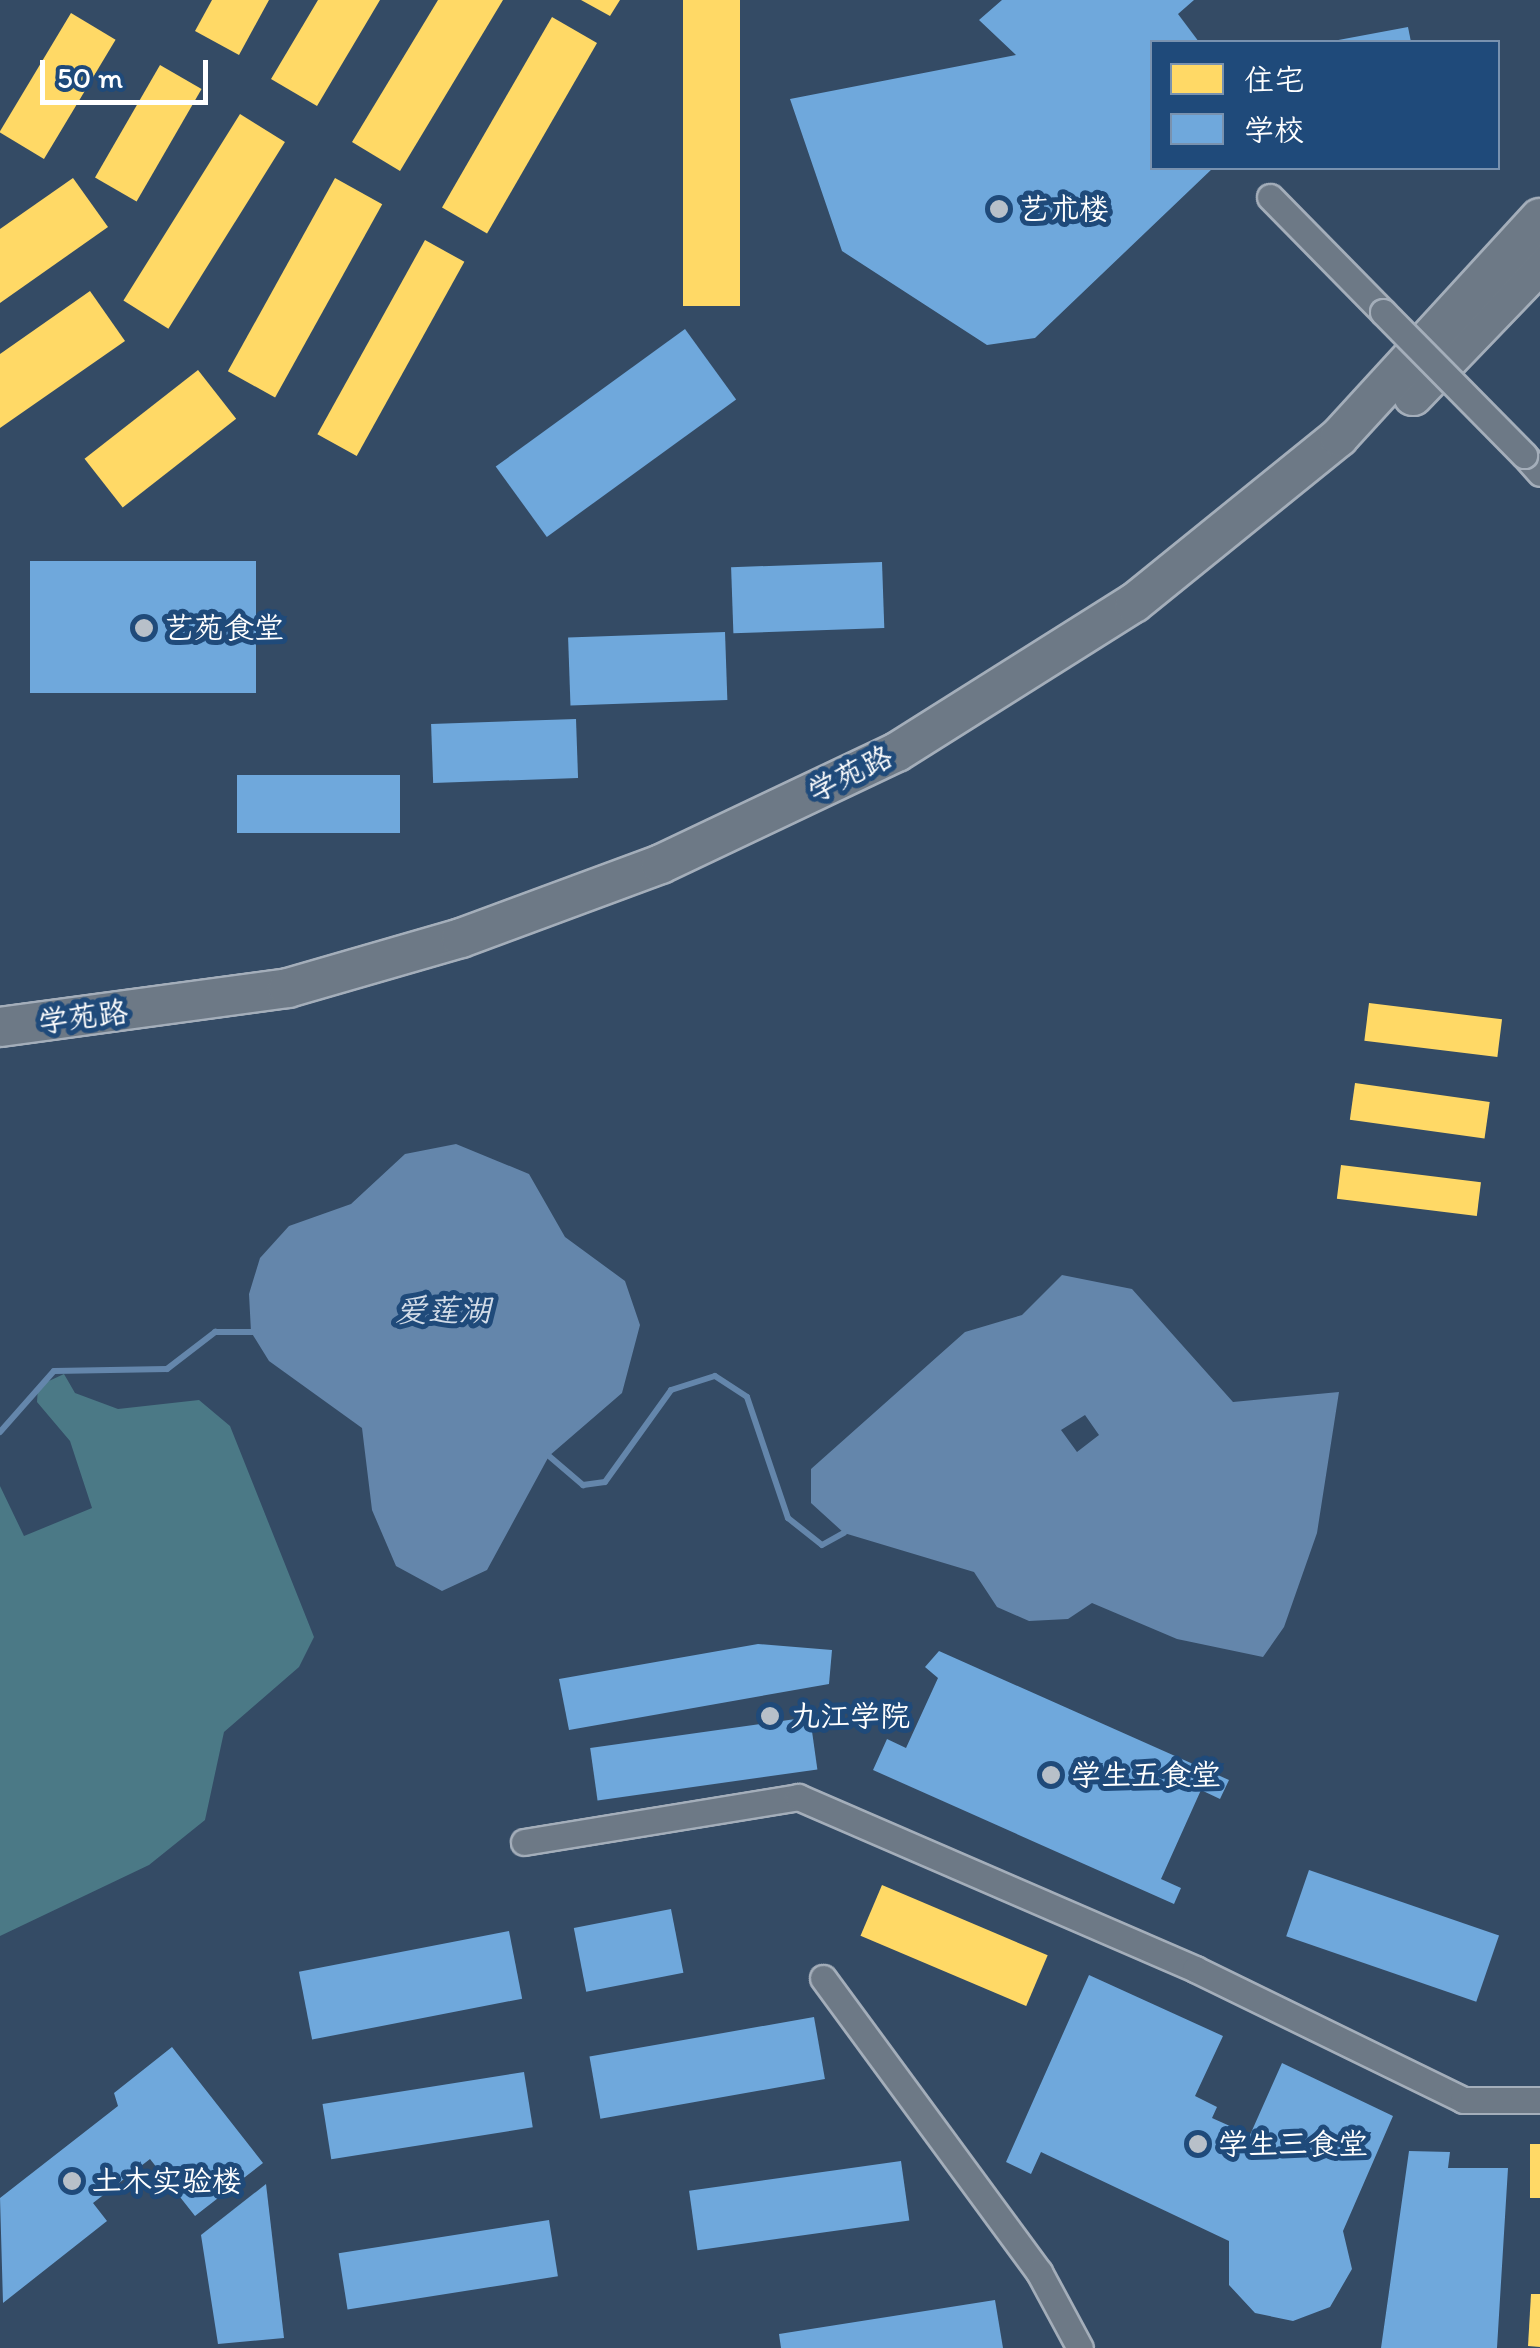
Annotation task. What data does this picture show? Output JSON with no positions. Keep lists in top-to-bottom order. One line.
{"streets":{"street":["学苑路"]},"water":["爱莲湖"],"places":["艺术楼","艺苑食堂","九江学院","学生五食堂","学生三食堂","土木实验楼"],"legend":["住宅","学校"],"scale_bar":"50 m"}
